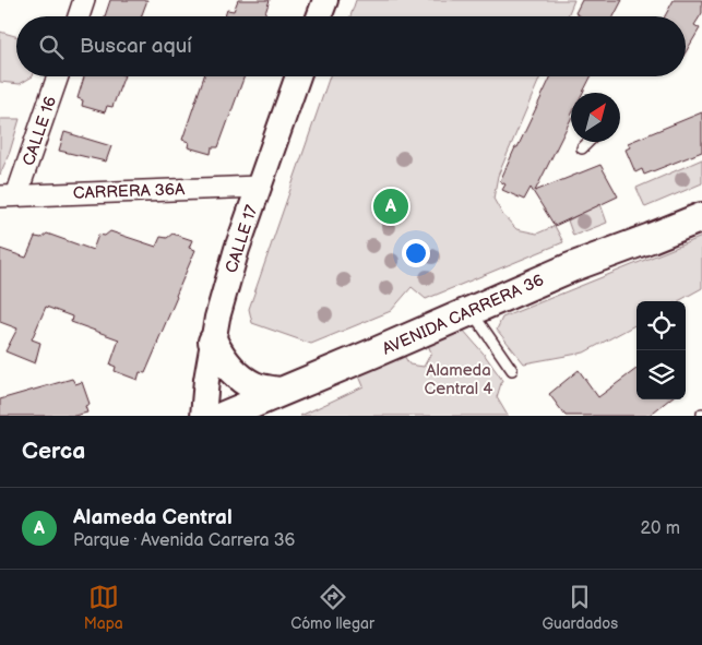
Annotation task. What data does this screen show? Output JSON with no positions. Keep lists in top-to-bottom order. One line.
{"streets":{"main road":["AVENIDA CARRERA 36"],"street":["CALLE 16","CARRERA 36A","CALLE 17"]},"crossings":[["CALLE 16","CARRERA 36A"],["CARRERA 36A","CALLE 17"]],"parks":["Alameda Central 4"],"north":"top right","page":{"search":"Buscar aquí","pins":"A","heading":"Cerca","list":[{"mark":"A","name":"Alameda Central","note":"Parque · Avenida Carrera 36","value":"20 m"}],"nav":["Mapa","Cómo llegar","Guardados"]}}
